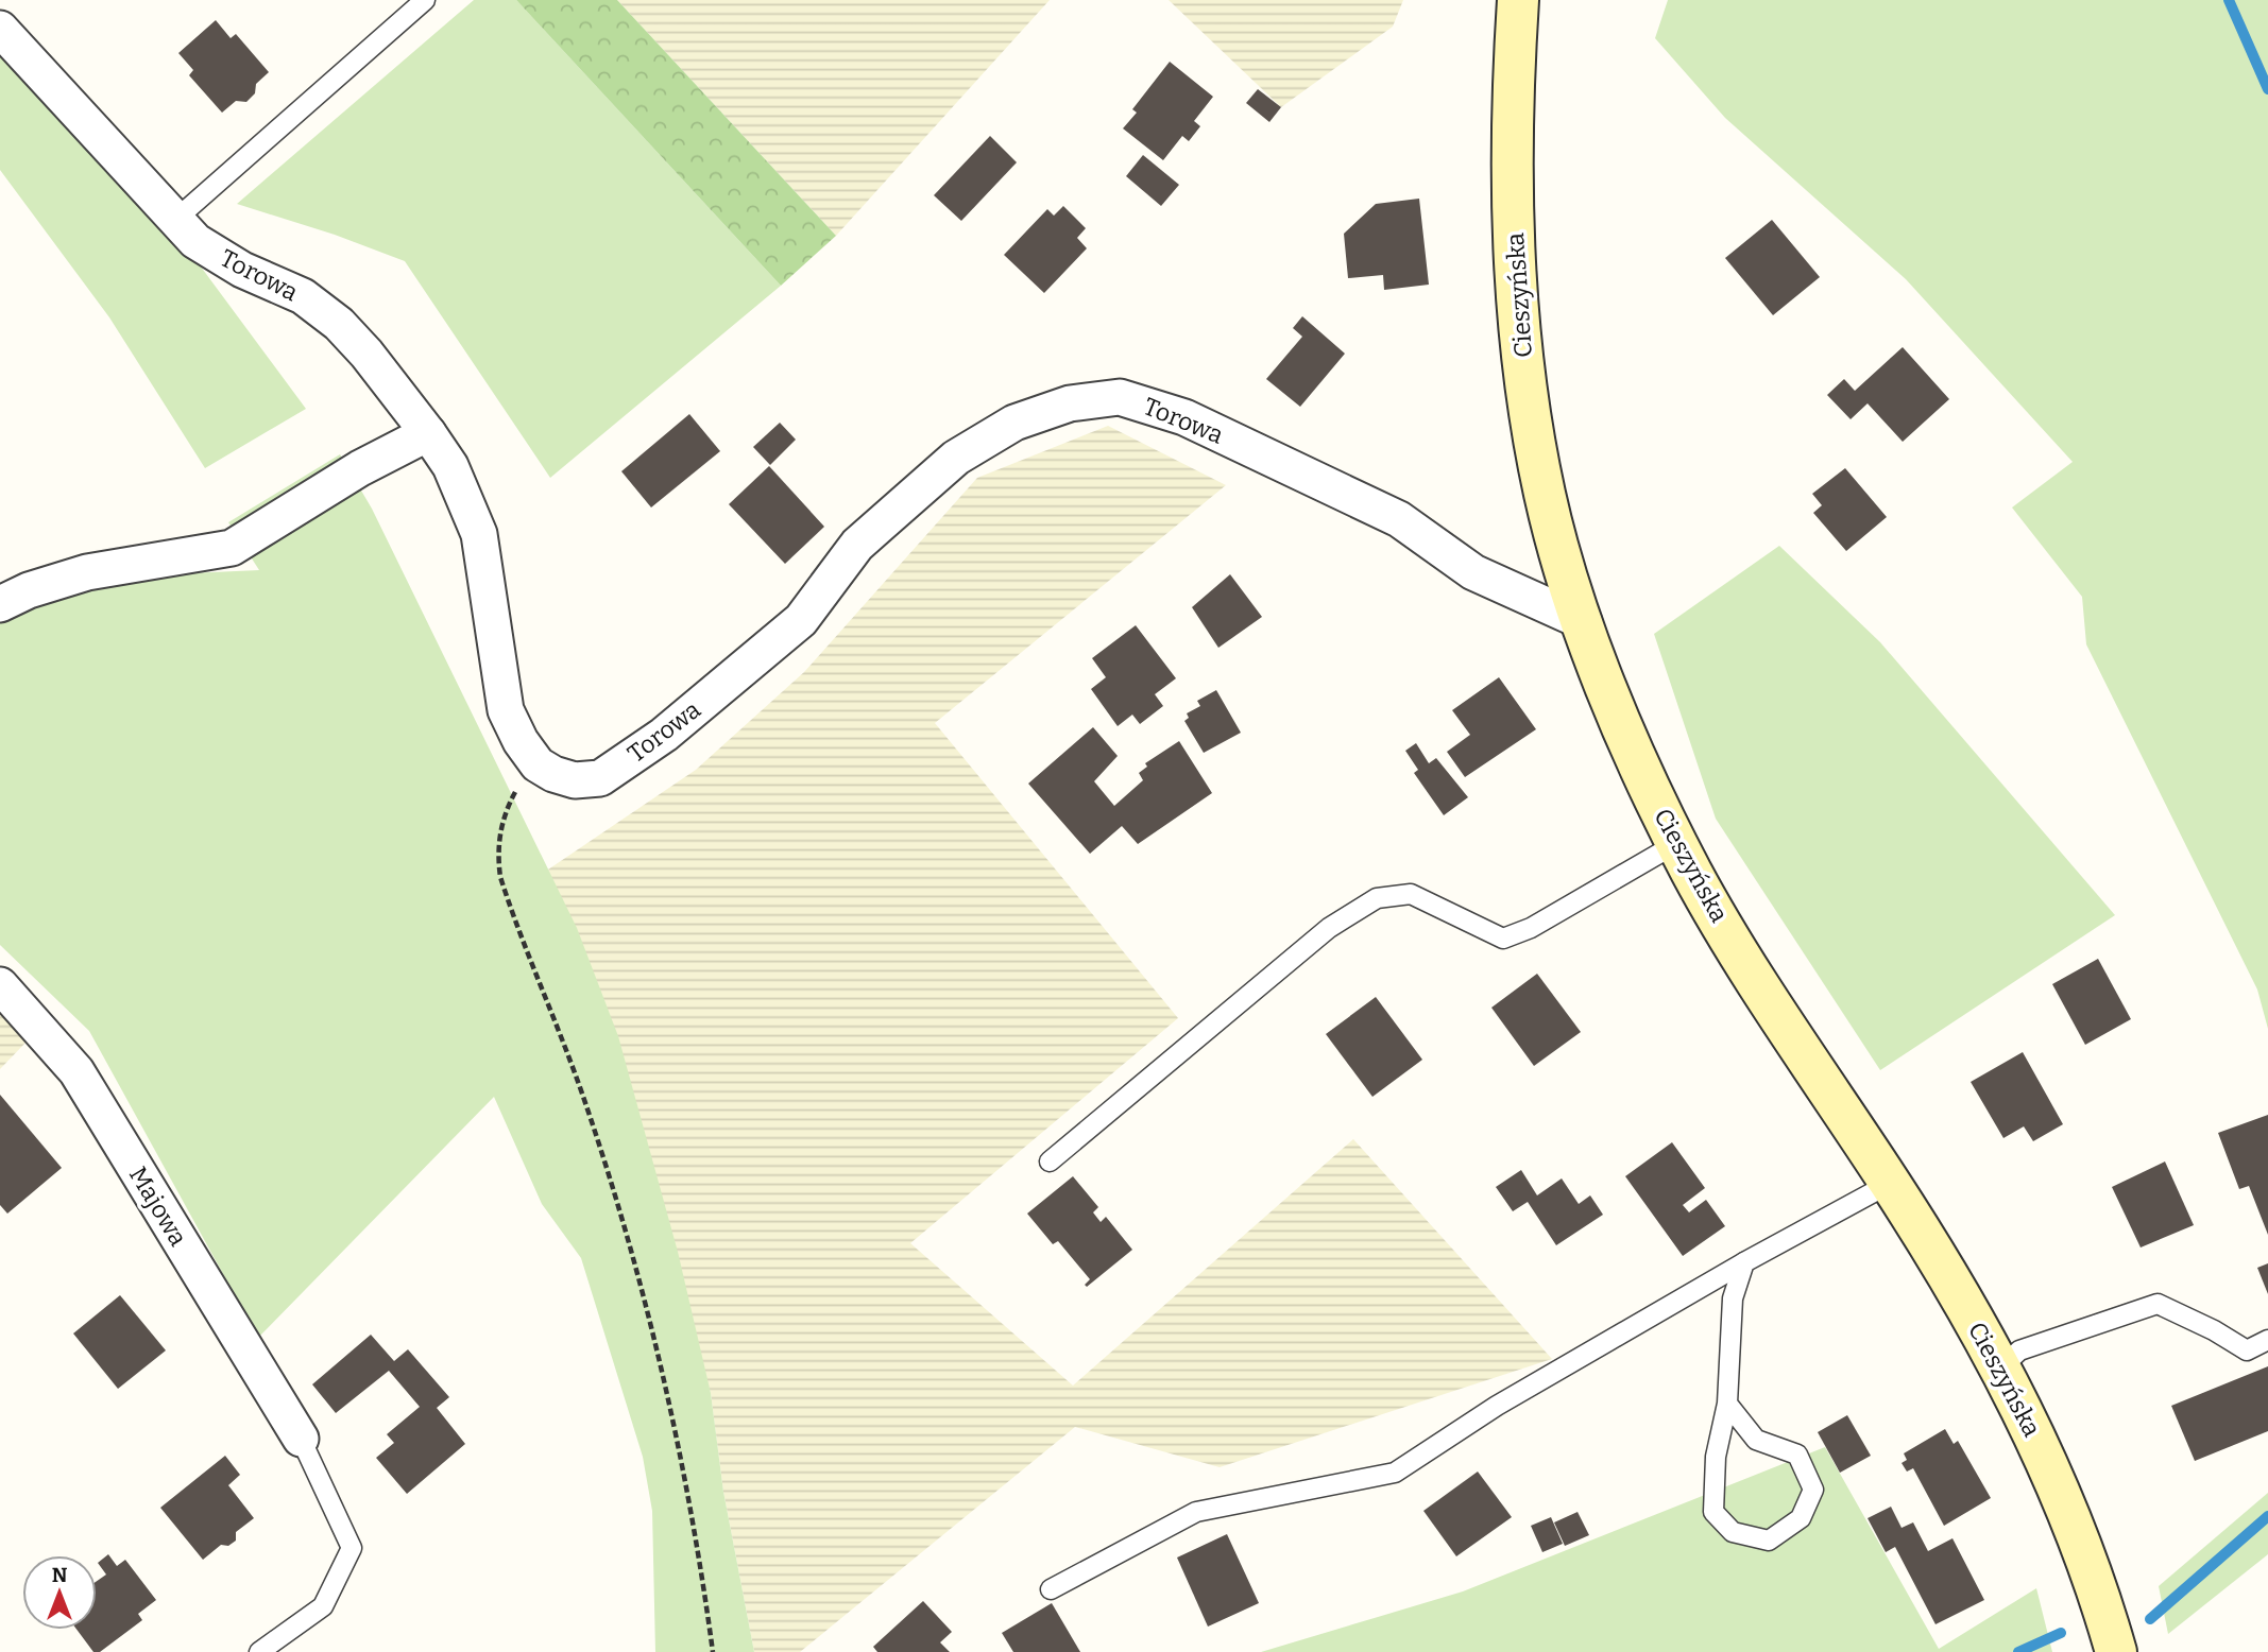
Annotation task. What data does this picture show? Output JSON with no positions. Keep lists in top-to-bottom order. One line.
{"streets":{"main road":["Cieszyńska"],"street":["Torowa","Majowa"]},"crossings":[["Torowa","Cieszyńska"]],"north":"top"}
